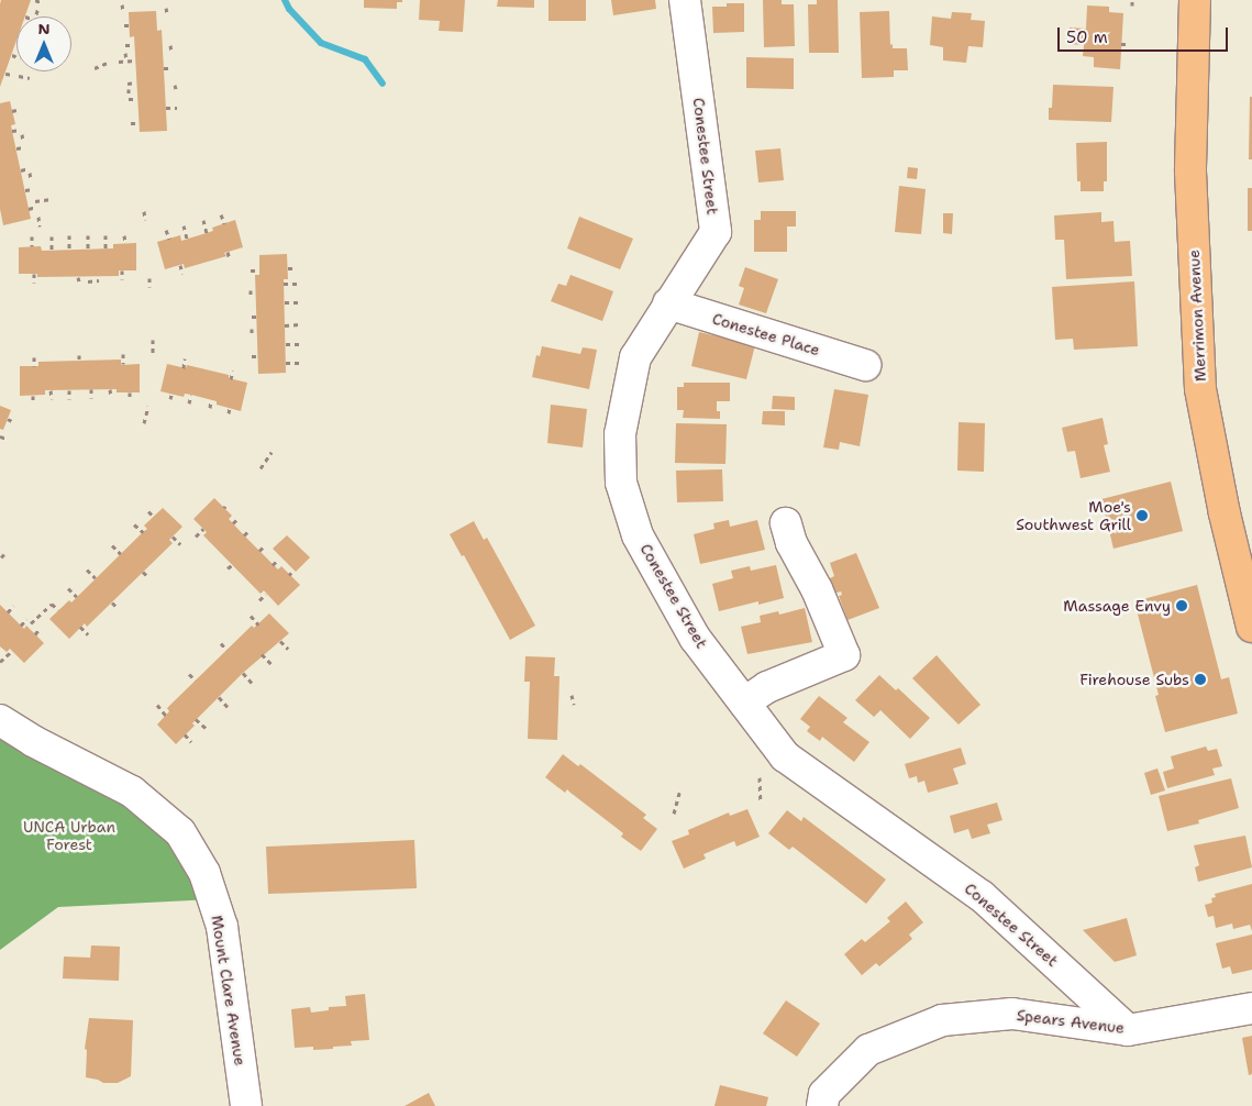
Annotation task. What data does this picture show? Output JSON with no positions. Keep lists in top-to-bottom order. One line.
{"streets":{"main road":["Merrimon Avenue"],"street":["Conestee Street","Conestee Place","Mount Clare Avenue","Spears Avenue"]},"crossings":[["Conestee Street","Conestee Place"],["Conestee Street","Spears Avenue"]],"parks":["UNCA Urban Forest"],"places":["Moe's Southwest Grill","Massage Envy","Firehouse Subs"],"scale_bar":"50 m","north":"top"}
